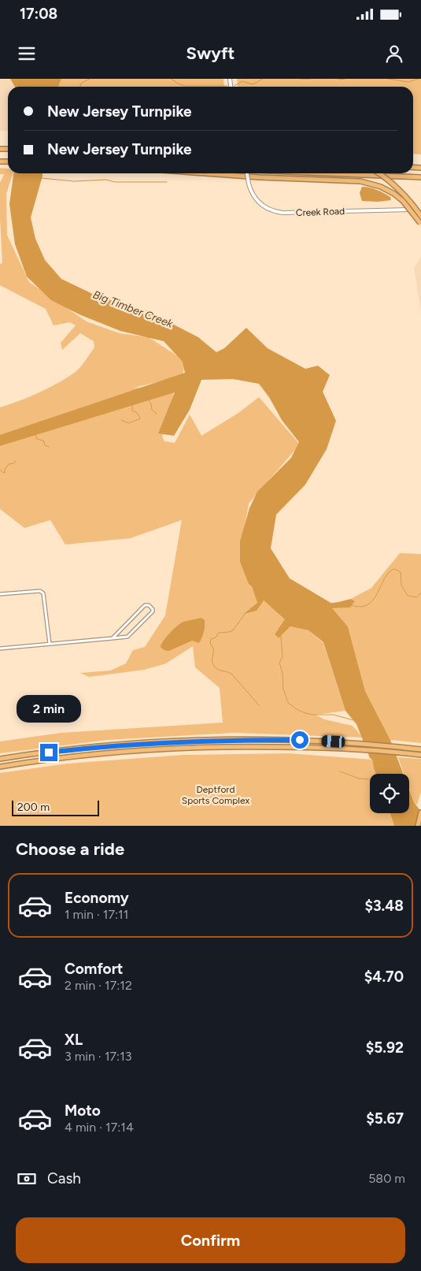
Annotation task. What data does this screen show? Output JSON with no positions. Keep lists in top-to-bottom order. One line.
{"streets":{"street":["Creek Road"]},"water":["Big Timber Creek"],"parks":["Deptford Sports Complex"],"scale_bar":"200 m","page":{"status":"17:08","header":"Swyft","banner":["New Jersey Turnpike","New Jersey Turnpike"],"bubble":"2 min","scale":"200 m","heading":"Choose a ride","list":[{"name":"Economy","note":"1 min · 17:11","value":"$3.48"},{"name":"Comfort","note":"2 min · 17:12","value":"$4.70"},{"name":"XL","note":"3 min · 17:13","value":"$5.92"},{"name":"Moto","note":"4 min · 17:14","value":"$5.67"}],"pay":["Cash","580 m"],"buttons":"Confirm"}}
